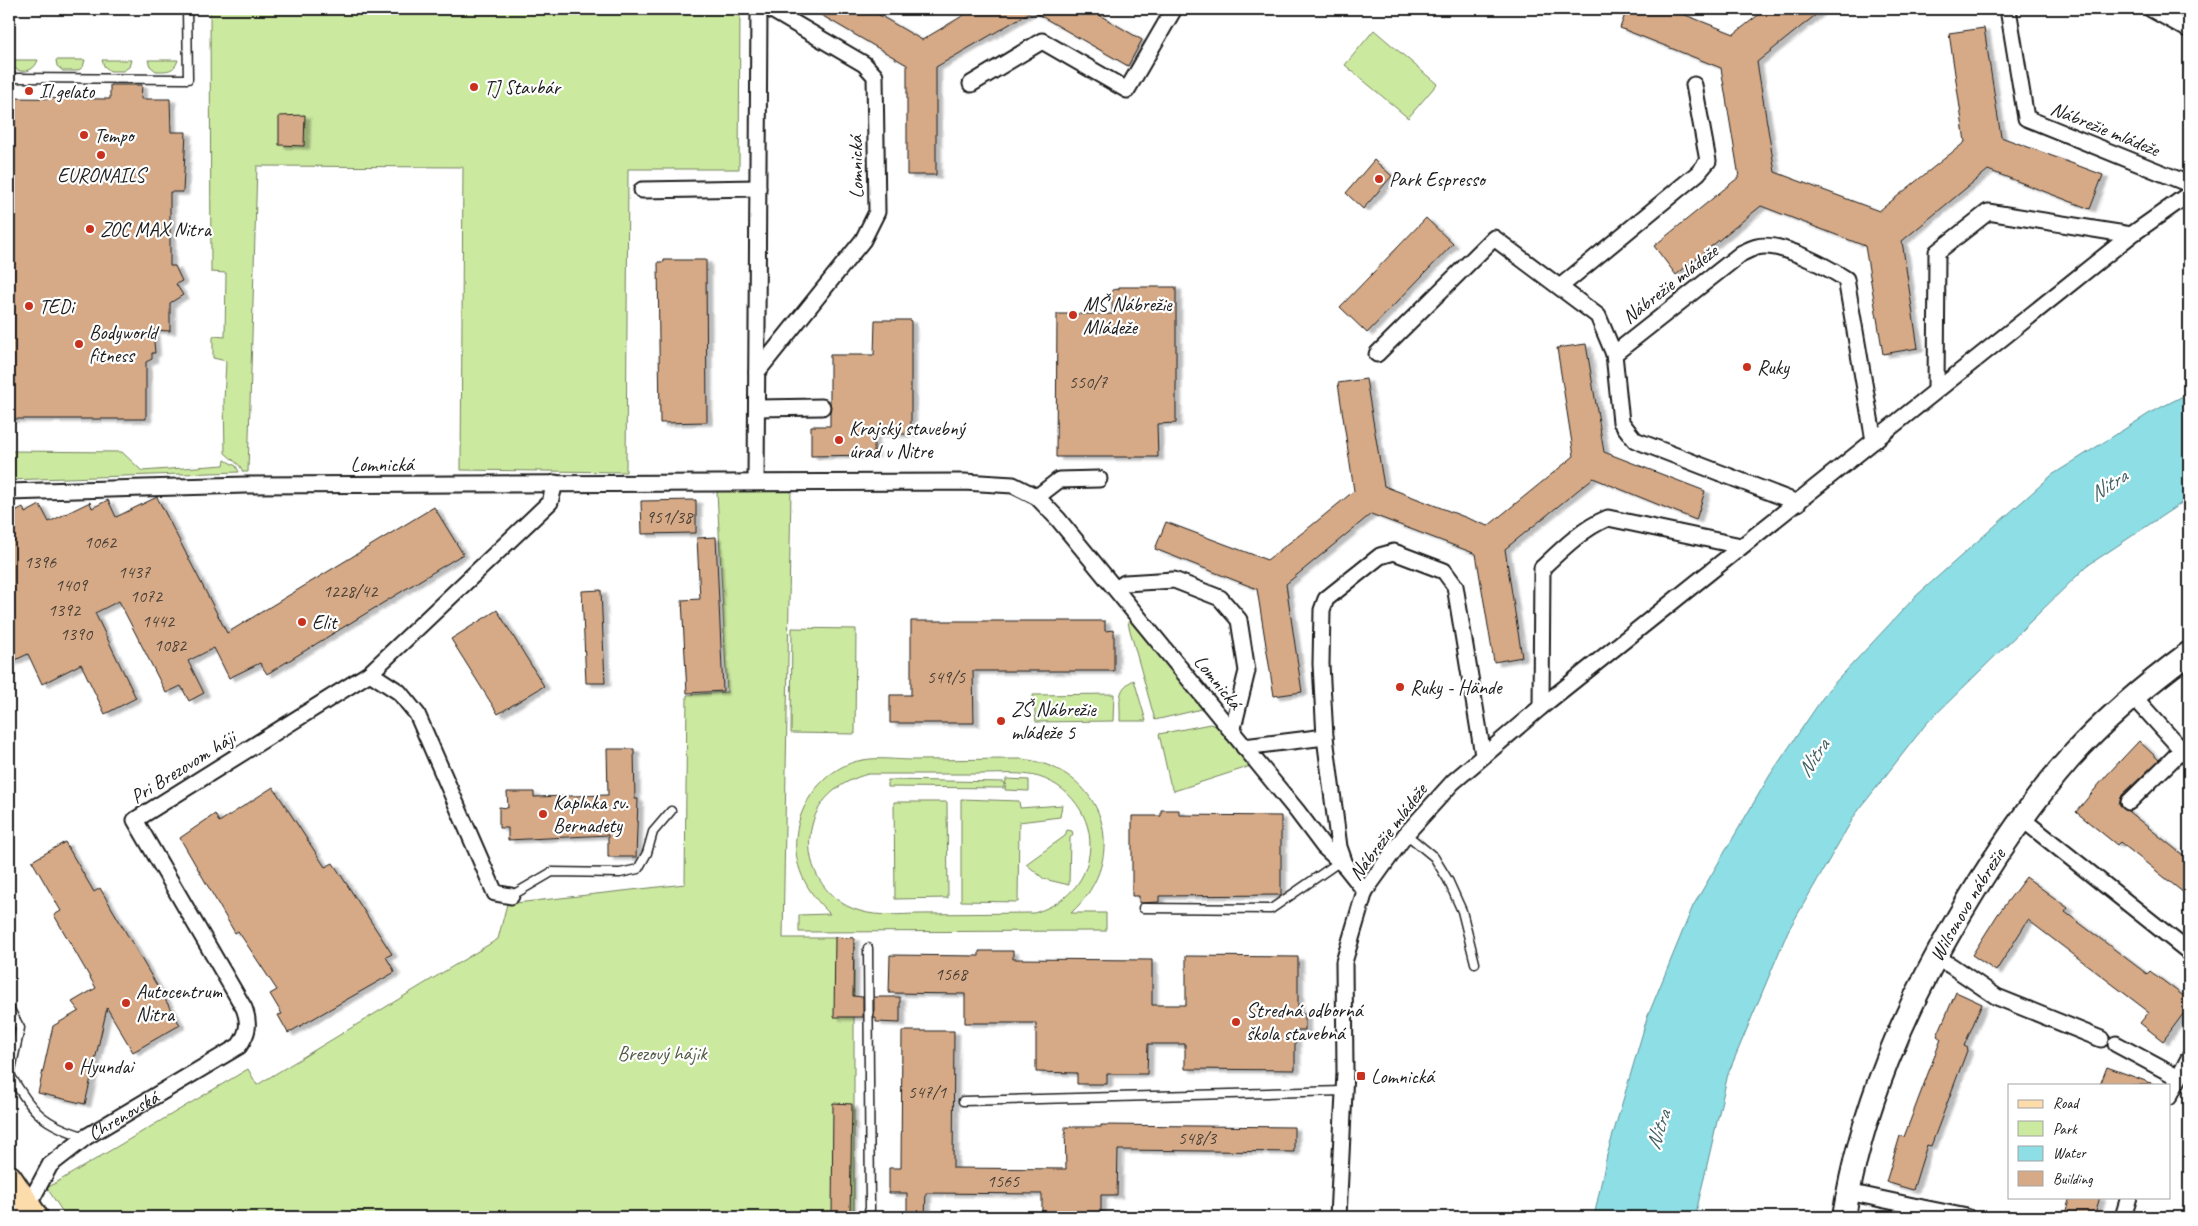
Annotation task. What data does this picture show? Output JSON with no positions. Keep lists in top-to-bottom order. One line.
{"streets":{"main road":["Chrenovská"],"street":["Nábrežie mládeže","Lomnická","Pri Brezovom háji","Wilsonovo nábrežie"]},"crossings":[["Nábrežie mládeže","Lomnická"],["Lomnická","Pri Brezovom háji"],["Pri Brezovom háji","Chrenovská"]],"water":["Nitra"],"parks":["Brezový hájik"],"places":{"other":["TJ Stavbár","Il gelato","Tempo","EURONAILS","Park Espresso","ZOC MAX Nitra","TEDi","MŠ Nábrežie Mládeže","Bodyworld fitness","Ruky","Krajský stavebný úrad v Nitre","Elit","Ruky - Hände","ZŠ Nábrežie mládeže 5","Kaplnka sv. Bernadety","Autocentrum Nitra","Stredná odborná škola stavebná","Hyundai"],"transit":["Lomnická"]},"house_numbers":["550/7","951/38","1062","1396","1437","1409","1228/42","1072","1392","1442","1390","1082","549/5","1568","547/1","548/3","1565"],"legend":["Road","Park","Water","Building"]}
